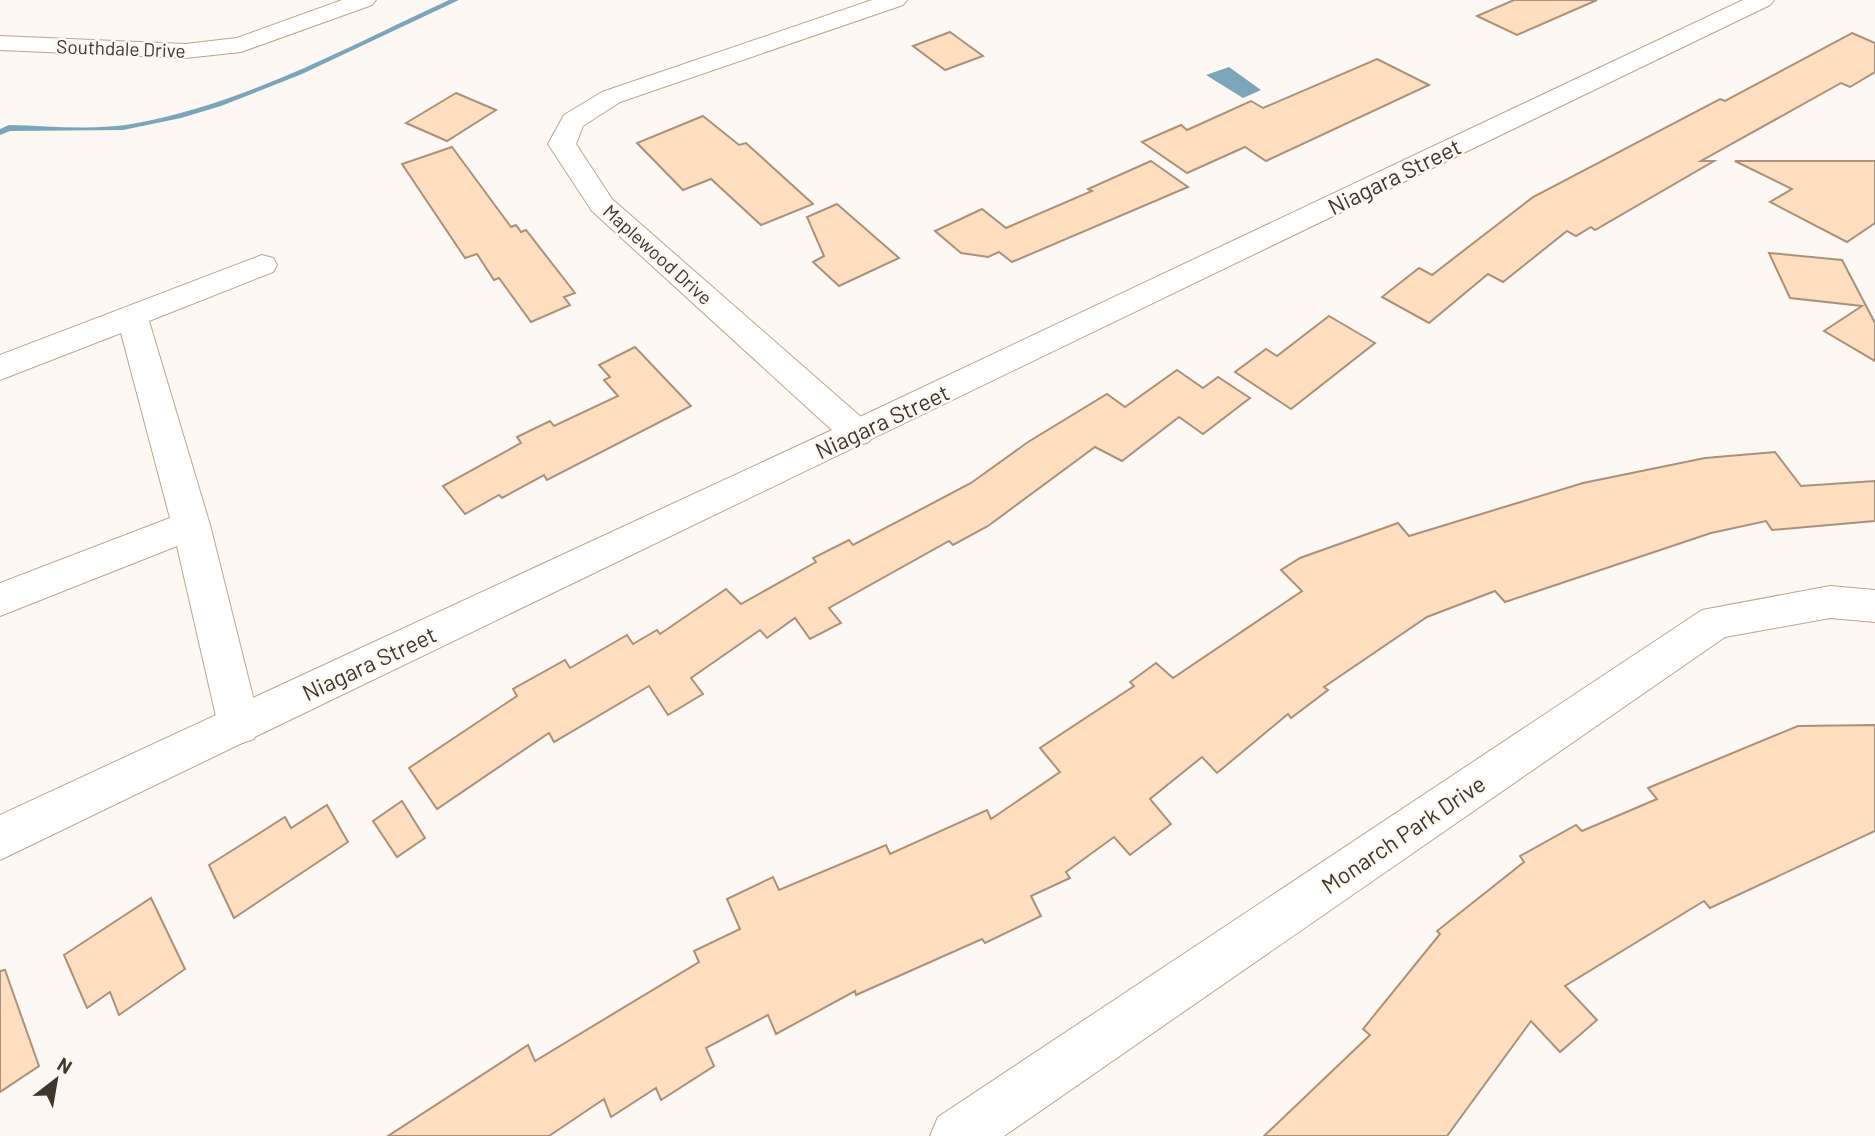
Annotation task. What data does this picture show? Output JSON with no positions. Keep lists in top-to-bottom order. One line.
{"streets":{"street":["Southdale Drive","Niagara Street","Maplewood Drive","Monarch Park Drive"]},"crossings":[["Niagara Street","Maplewood Drive"]],"north":"top right"}
